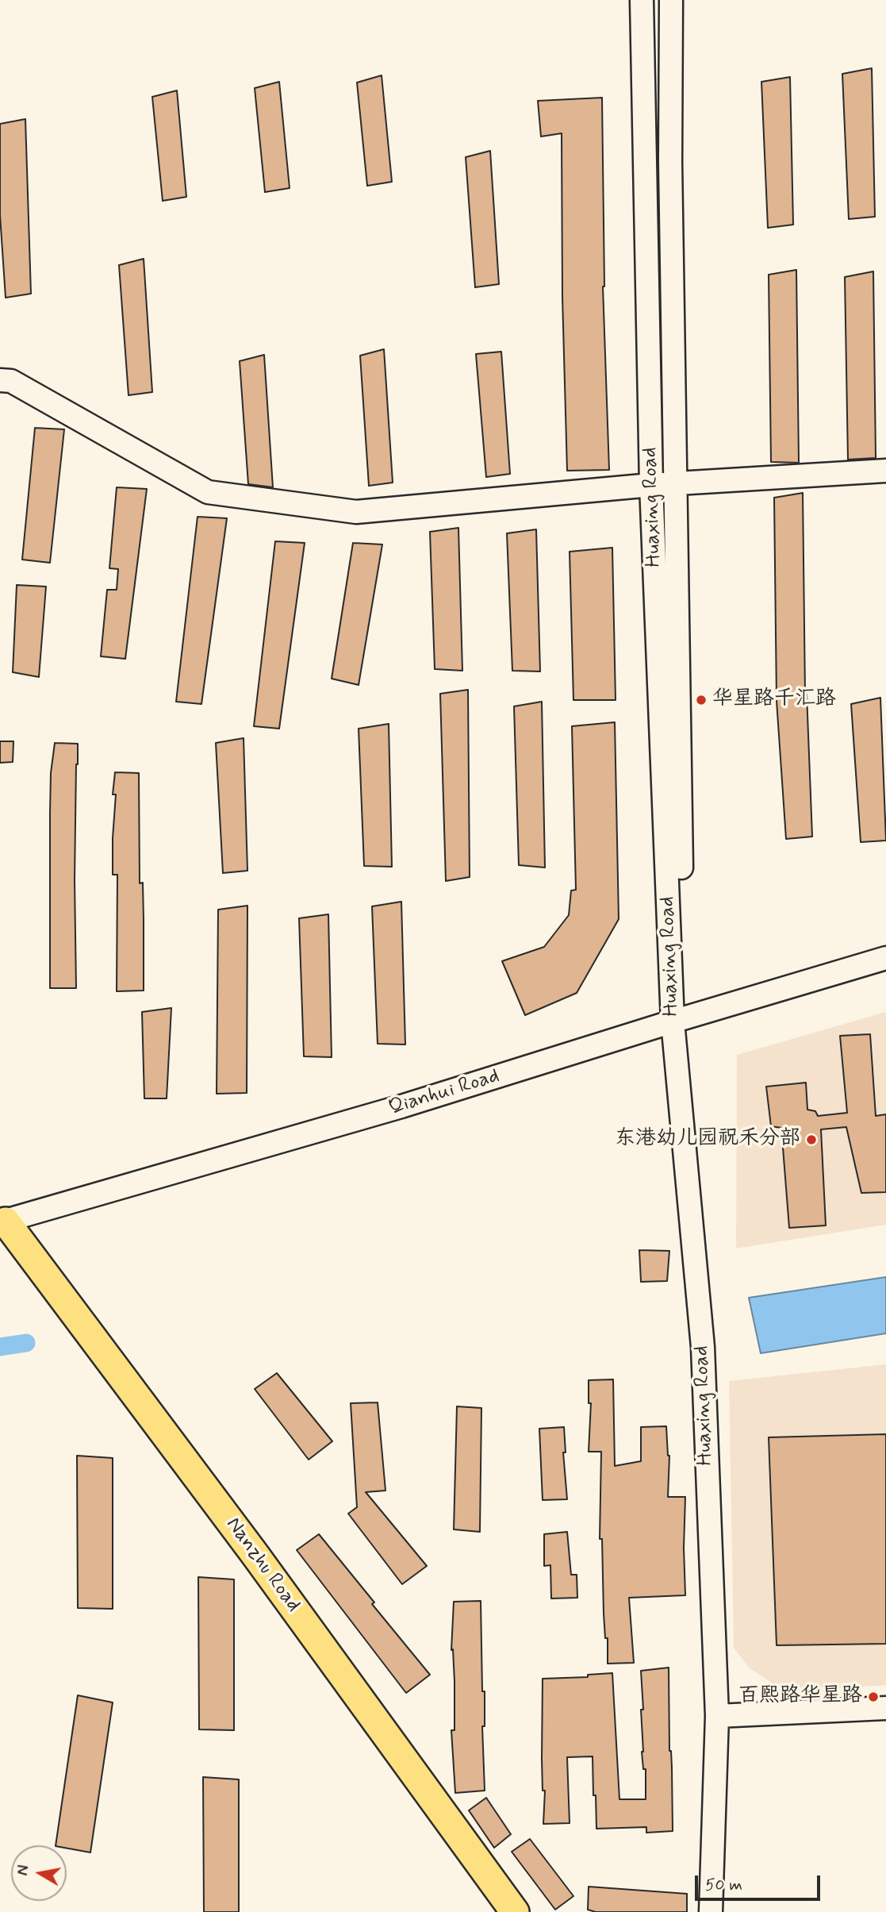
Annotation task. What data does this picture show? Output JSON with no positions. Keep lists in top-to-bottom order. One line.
{"streets":{"main road":["Nanzhu Road"],"street":["Huaxing Road","Qianhui Road"]},"crossings":[["Huaxing Road","Qianhui Road"],["Qianhui Road","Nanzhu Road"]],"places":["华星路千汇路","东港幼儿园祝禾分部","百熙路华星路"],"scale_bar":"50 m","north":"left"}
